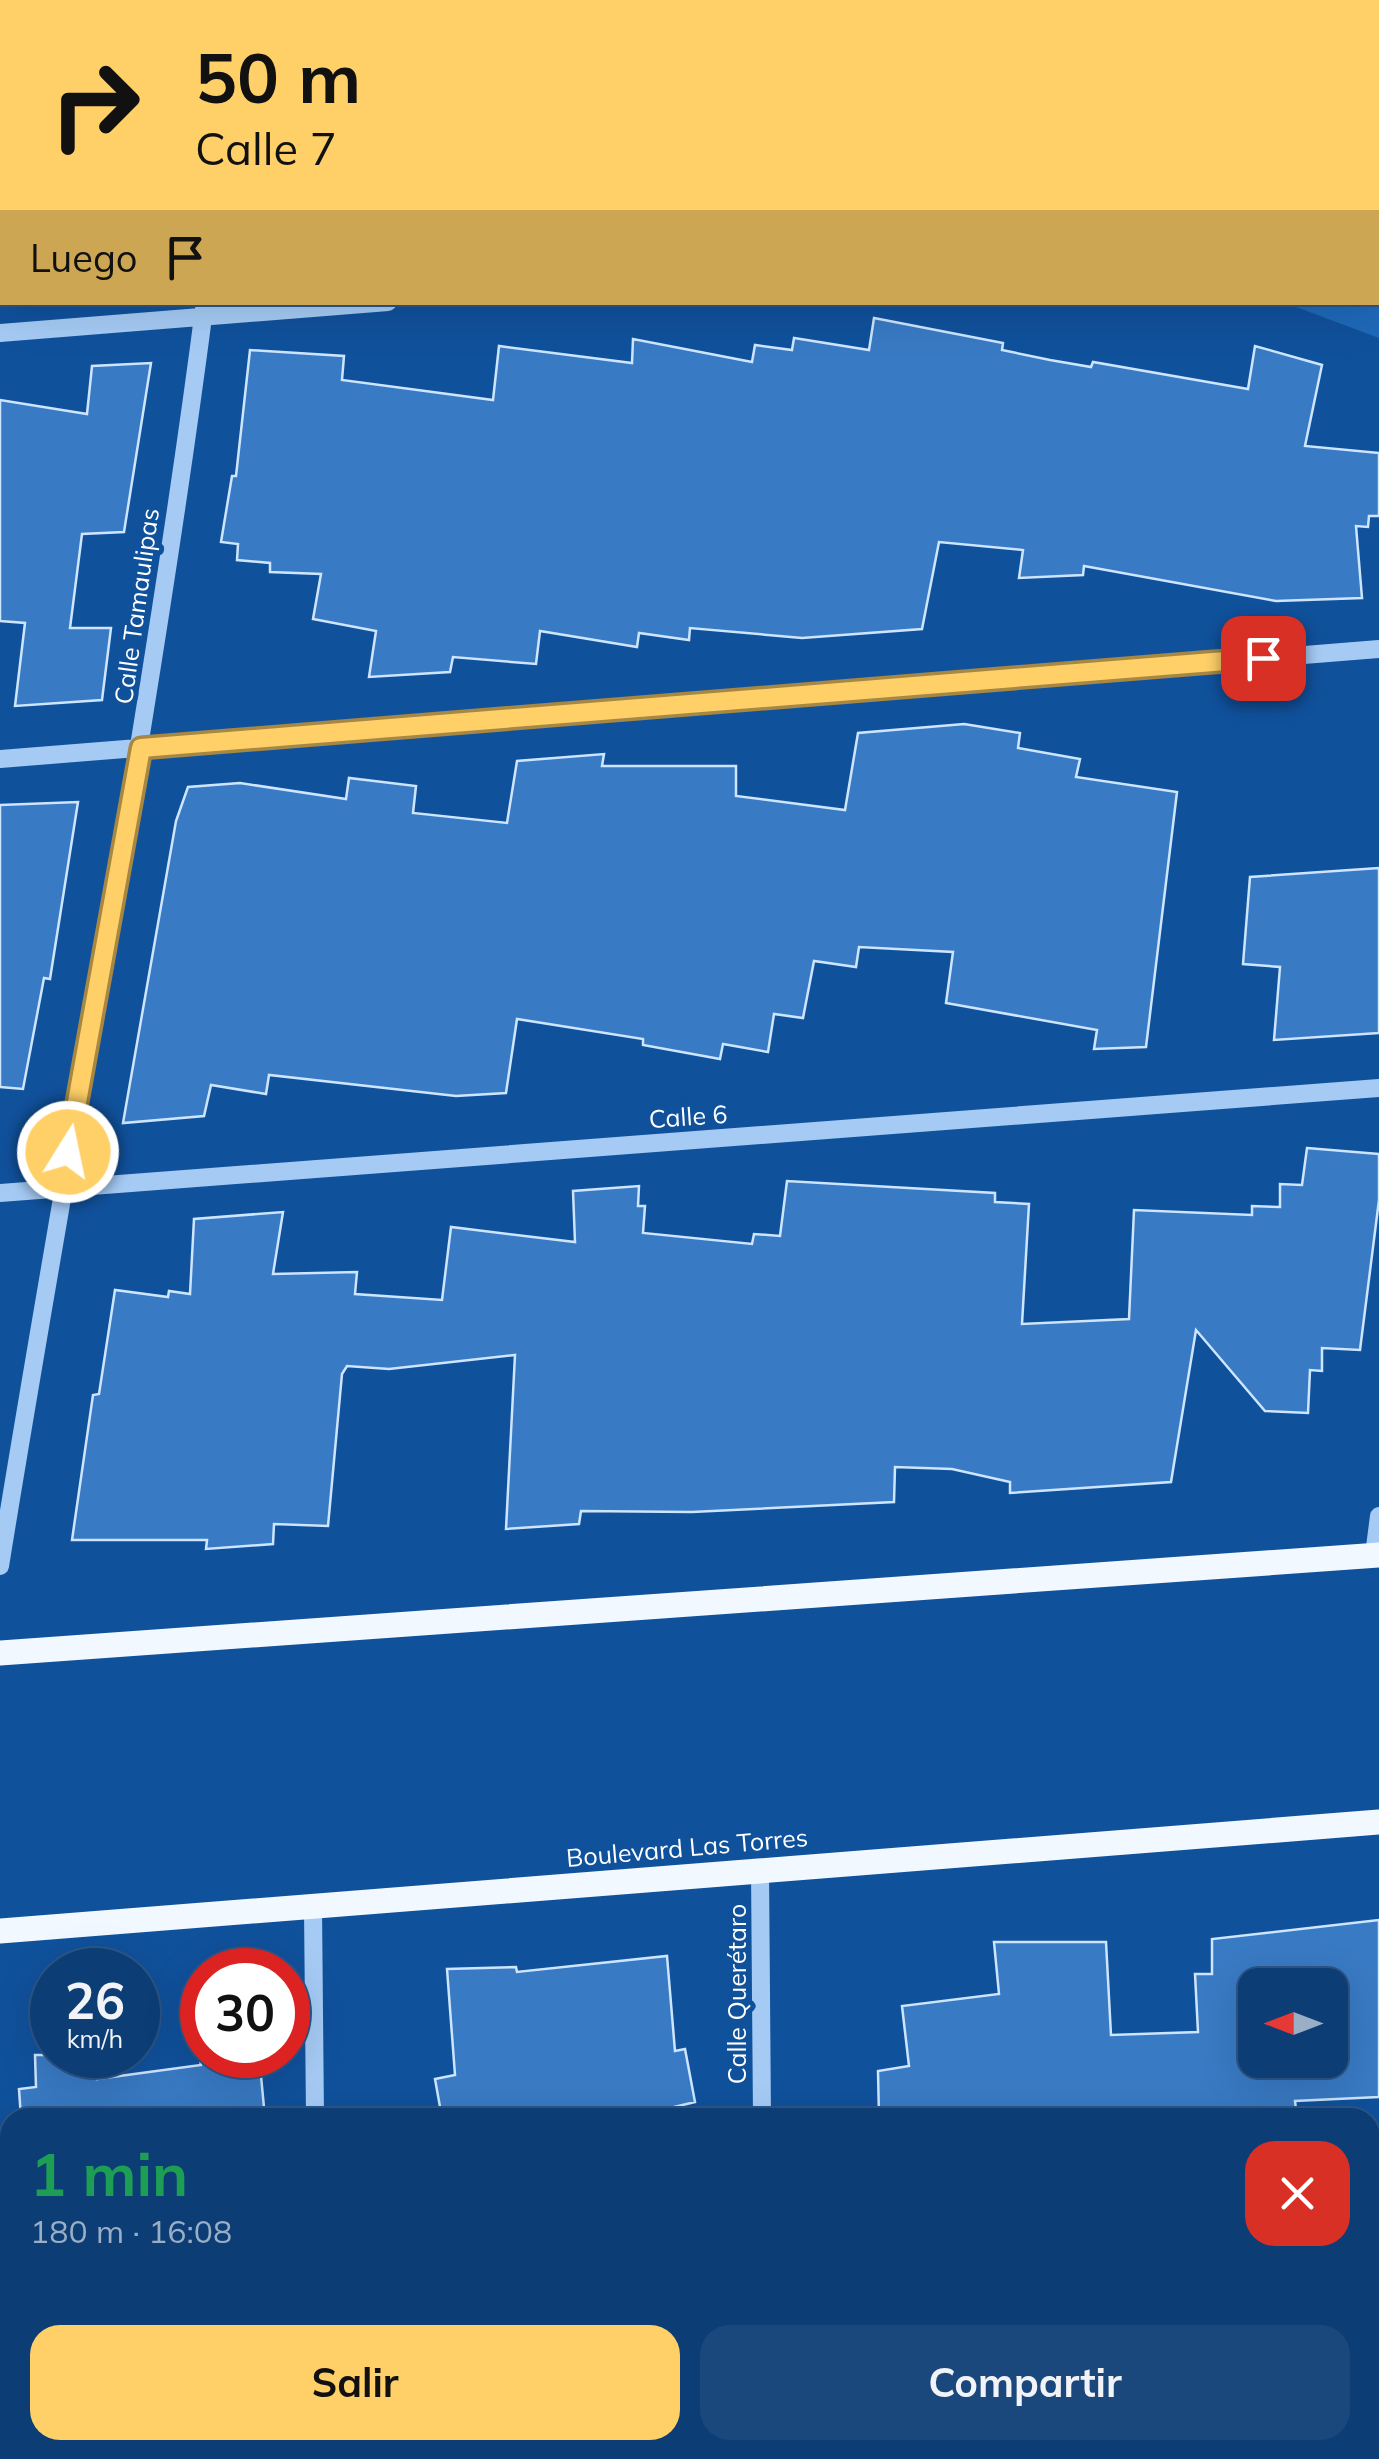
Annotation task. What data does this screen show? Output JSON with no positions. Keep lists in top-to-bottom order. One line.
{"streets":{"main road":["Boulevard Las Torres"],"street":["Calle Tamaulipas","Calle 6","Calle Querétaro"]},"crossings":[["Calle Tamaulipas","Calle 6"],["Boulevard Las Torres","Calle Querétaro"]],"north":"left","page":{"turn":["50 m","Calle 7"],"then":"Luego","speed":"26 km/h","limit":"30","heading":["1 min","180 m · 16:08"],"buttons":["Salir","Compartir"]}}
